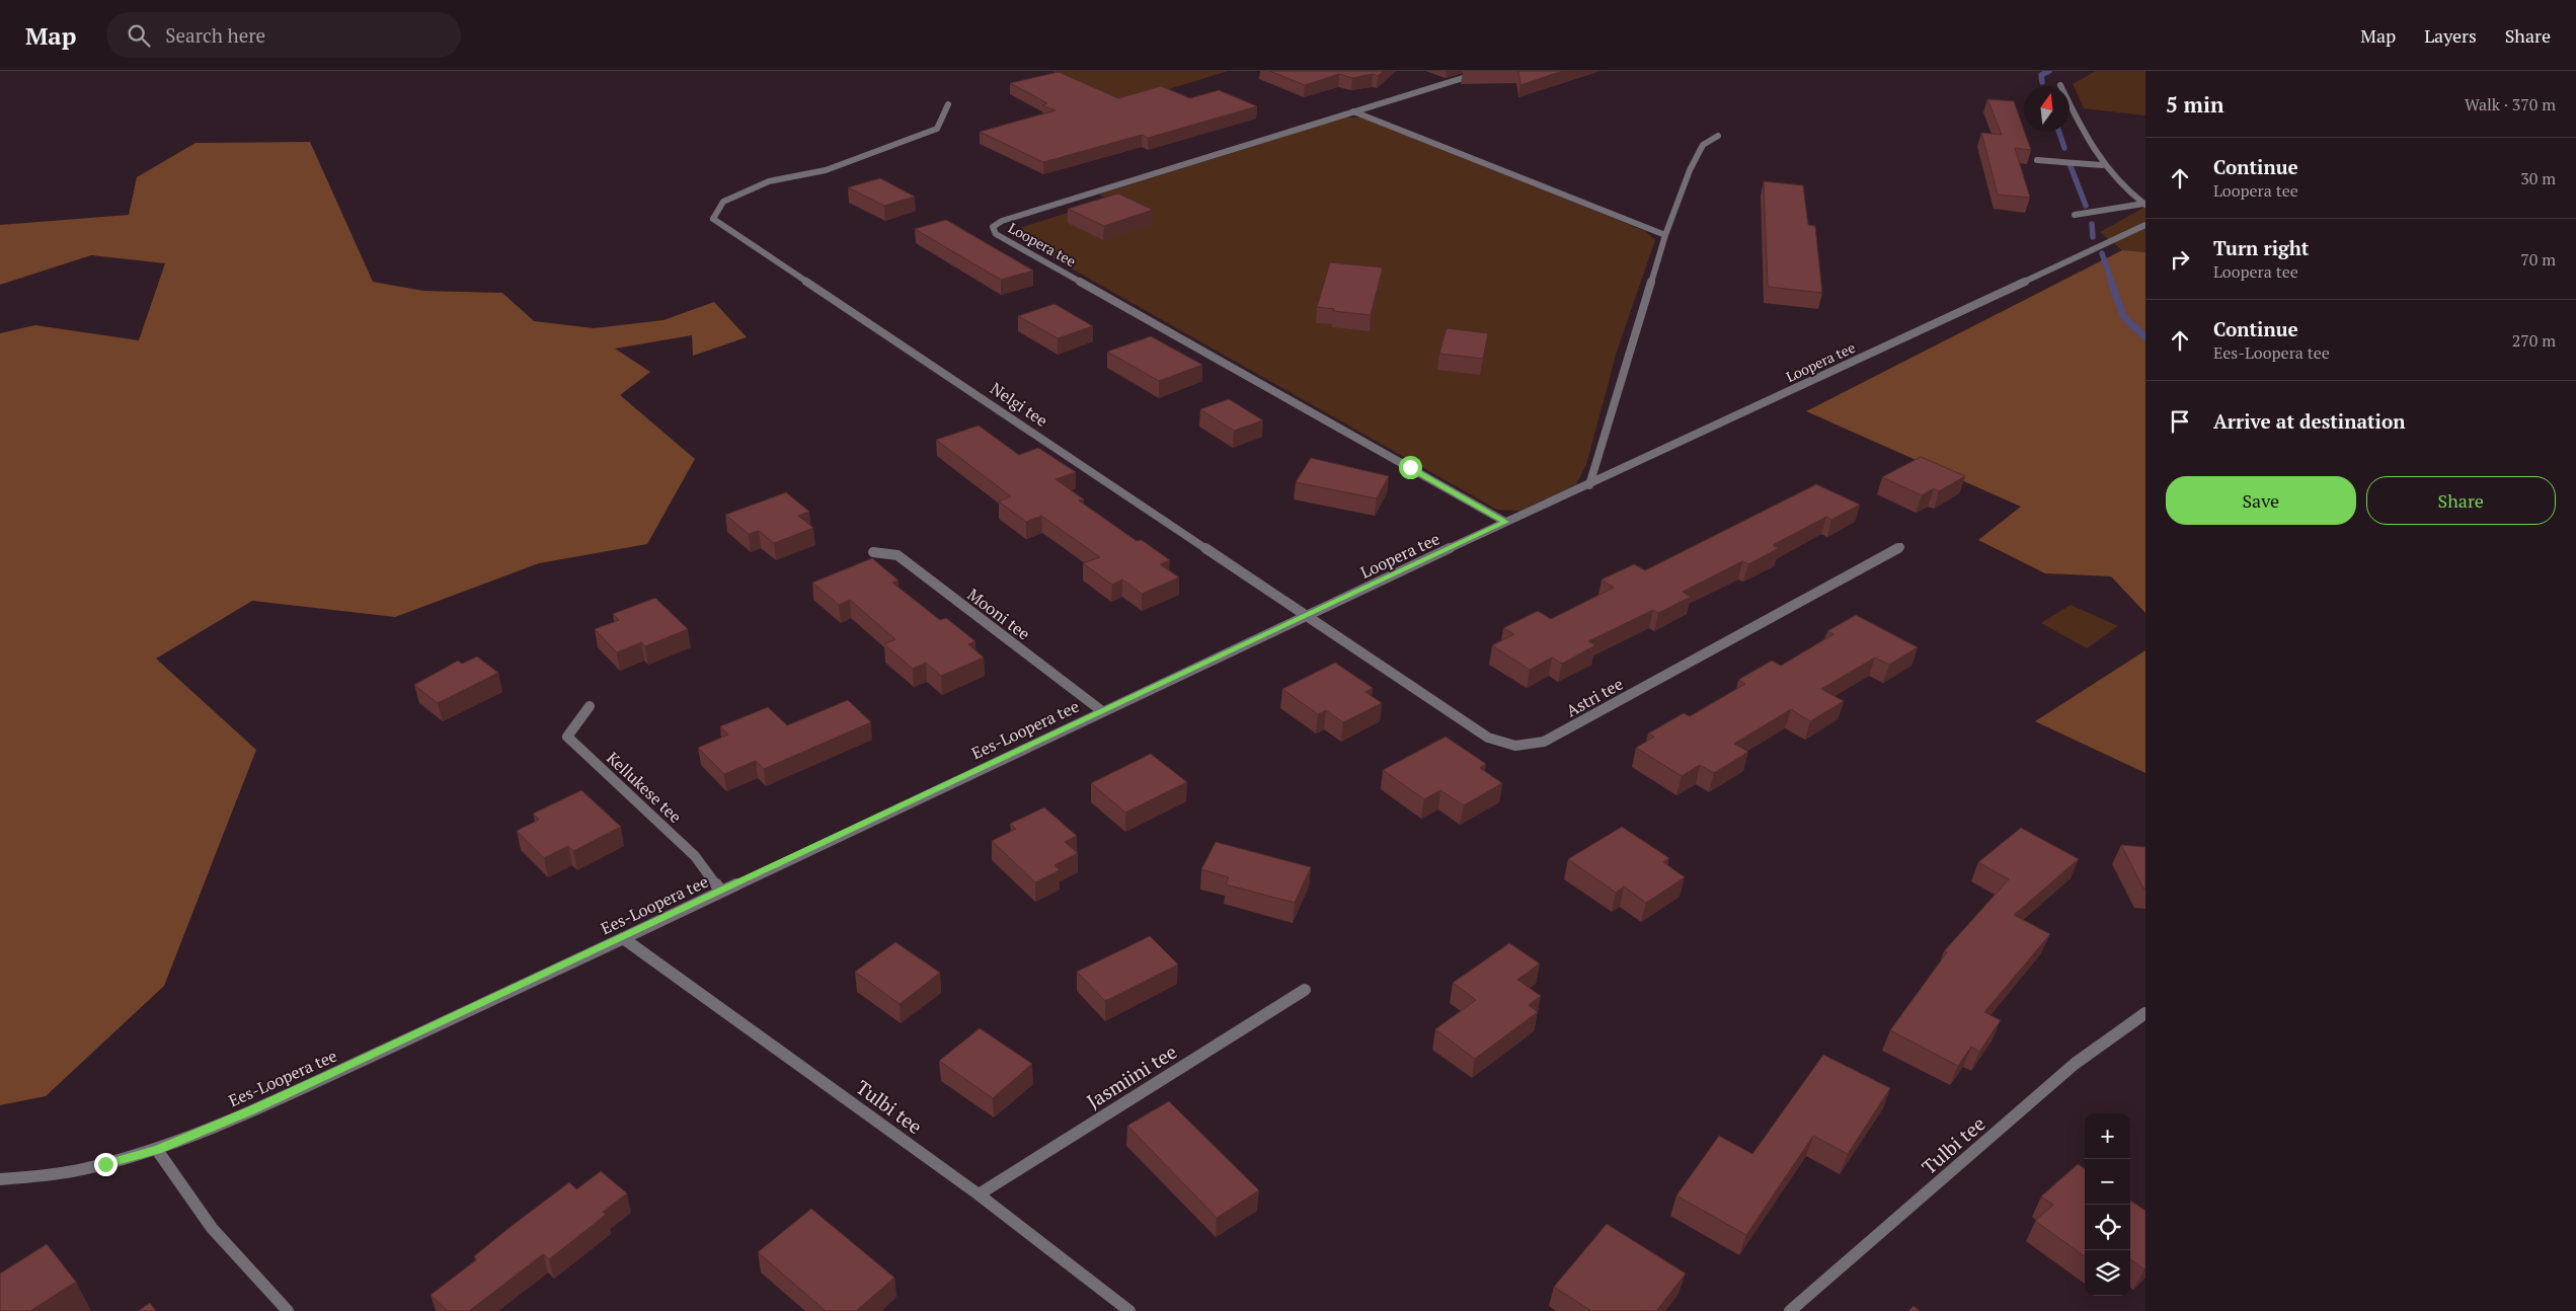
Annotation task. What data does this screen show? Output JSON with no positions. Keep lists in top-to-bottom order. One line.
{"streets":{"street":["Loopera tee","Nelgi tee","Mooni tee","Astri tee","Ees-Loopera tee","Kellukese tee","Jasmiini tee","Tulbi tee"]},"crossings":[["Loopera tee","Nelgi tee"],["Loopera tee","Astri tee"],["Loopera tee","Ees-Loopera tee"],["Nelgi tee","Astri tee"],["Nelgi tee","Ees-Loopera tee"],["Mooni tee","Ees-Loopera tee"],["Astri tee","Ees-Loopera tee"],["Ees-Loopera tee","Kellukese tee"],["Ees-Loopera tee","Tulbi tee"],["Jasmiini tee","Tulbi tee"]],"north":"top","page":{"header":"Map","search":"Search here","nav":["Map","Layers","Share"],"heading":["5 min","Walk · 370 m"],"list":[["Continue","Loopera tee","30 m"],["Turn right","Loopera tee","70 m"],["Continue","Ees-Loopera tee","270 m"],"Arrive at destination"],"buttons":["Save","Share"],"map_buttons":["+","−"]}}
